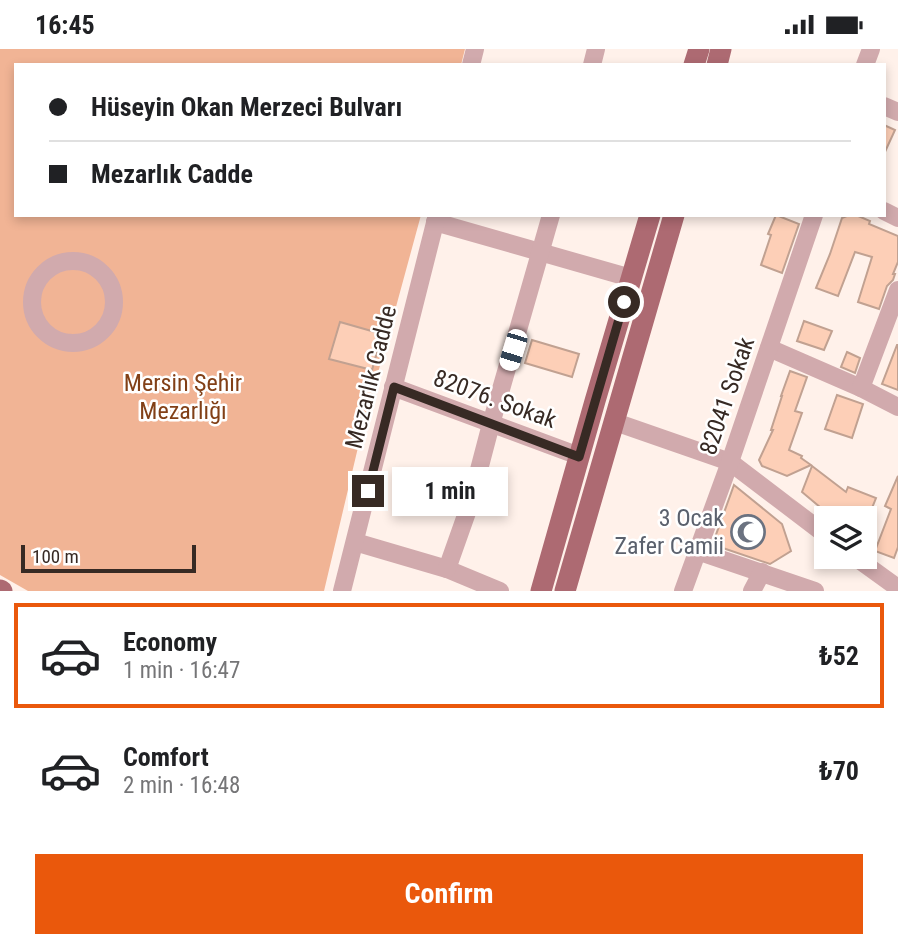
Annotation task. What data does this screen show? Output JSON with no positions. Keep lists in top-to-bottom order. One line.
{"streets":{"street":["Mezarlık Cadde","82041 Sokak","82076. Sokak"]},"crossings":[["Mezarlık Cadde","82076. Sokak"]],"parks":["Mersin Şehir Mezarlığı"],"places":{"mosque":["3 Ocak Zafer Camii"]},"scale_bar":"100 m","page":{"status":"16:45","banner":["Hüseyin Okan Merzeci Bulvarı","Mezarlık Cadde"],"bubble":"1 min","scale":"100 m","list":[{"name":"Economy","note":"1 min · 16:47","value":"₺52"},{"name":"Comfort","note":"2 min · 16:48","value":"₺70"}],"buttons":"Confirm"}}
